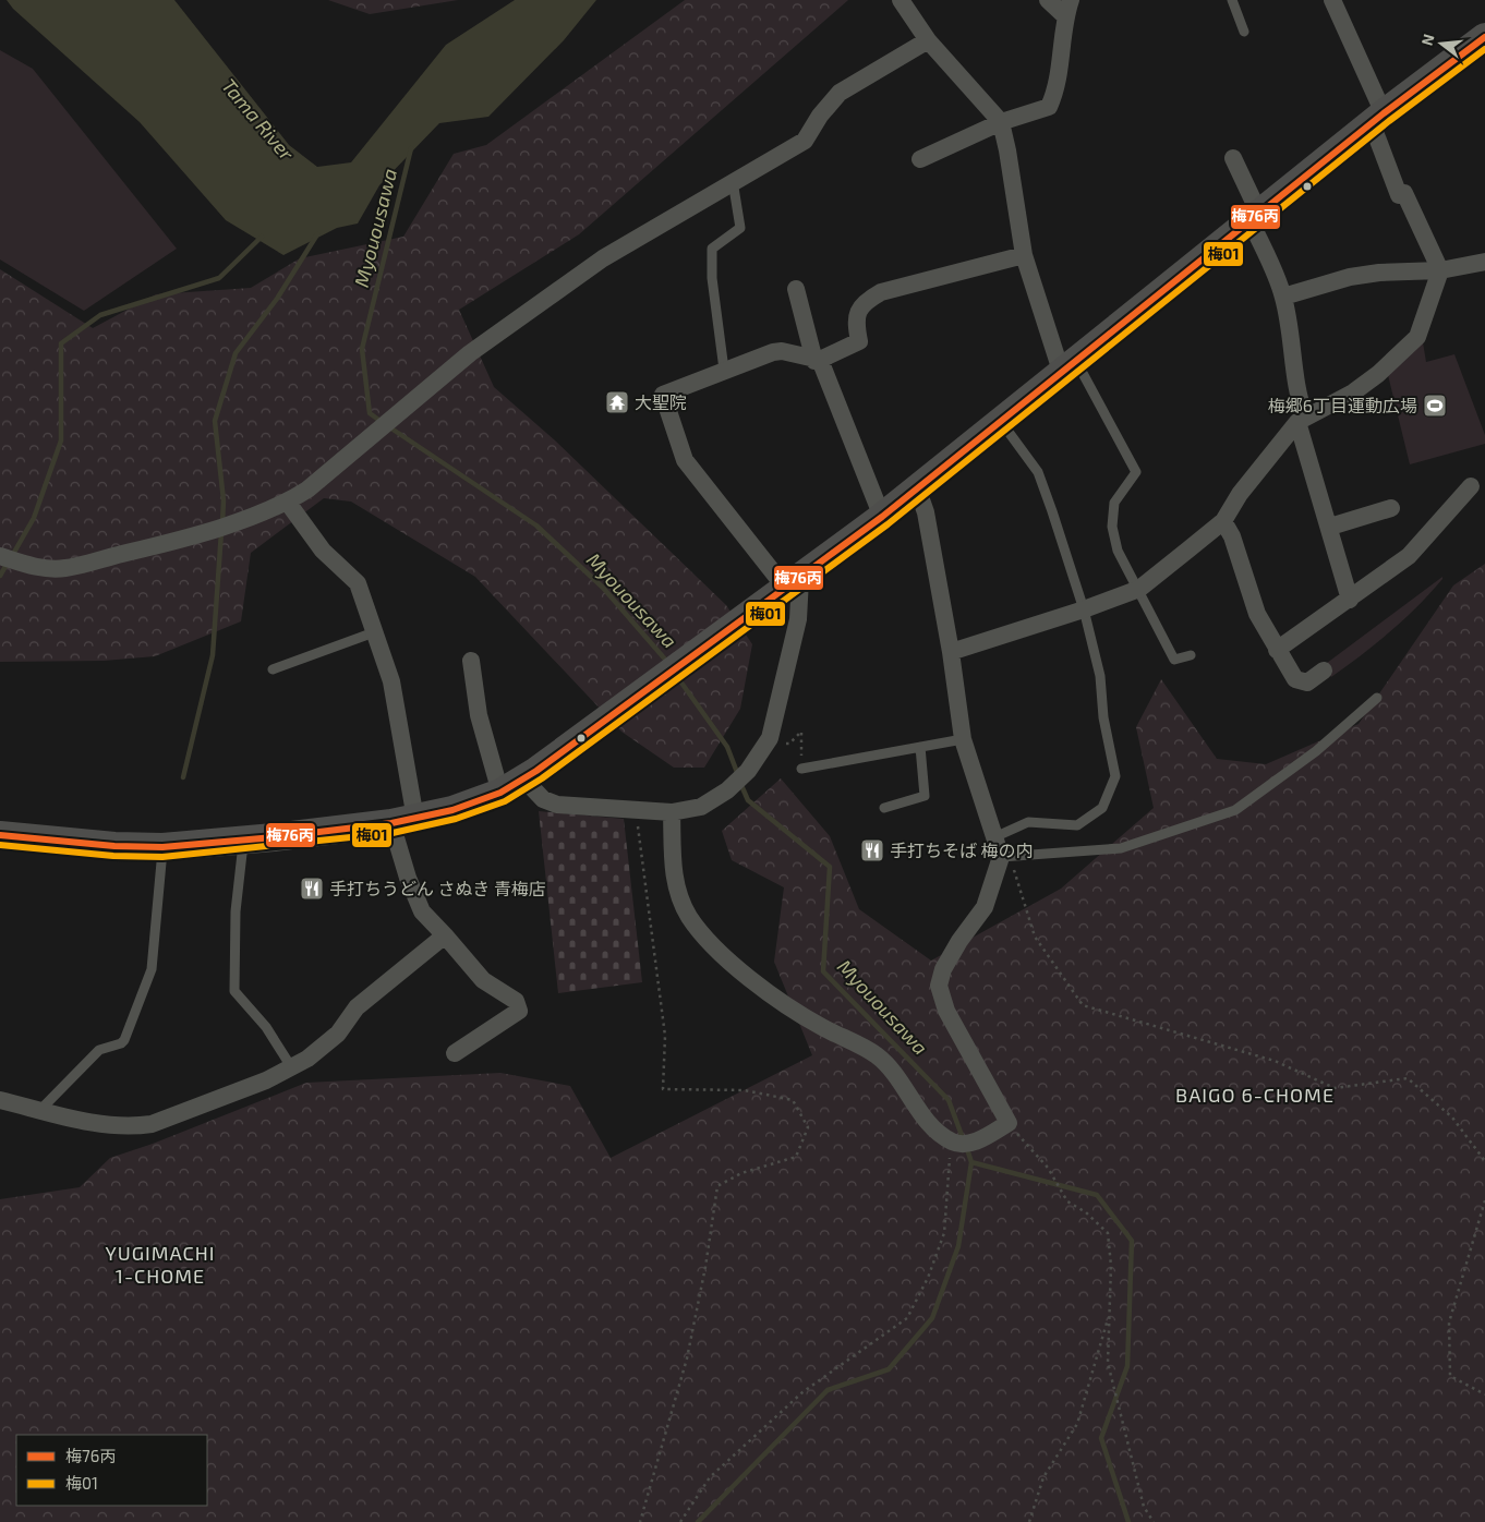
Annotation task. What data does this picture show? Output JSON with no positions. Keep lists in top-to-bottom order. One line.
{"districts":["BAIGO 6-CHOME","YUGIMACHI 1-CHOME"],"water":["Tama River","Myouousawa"],"places":{"temple":["大聖院"],"sports":["梅郷6丁目運動広場"],"restaurant":["手打ちそば 梅の内","手打ちうどん さぬき 青梅店"]},"lines":["transit line 梅76丙","transit line 梅01"],"legend":["梅76丙","梅01"],"north":"left"}
